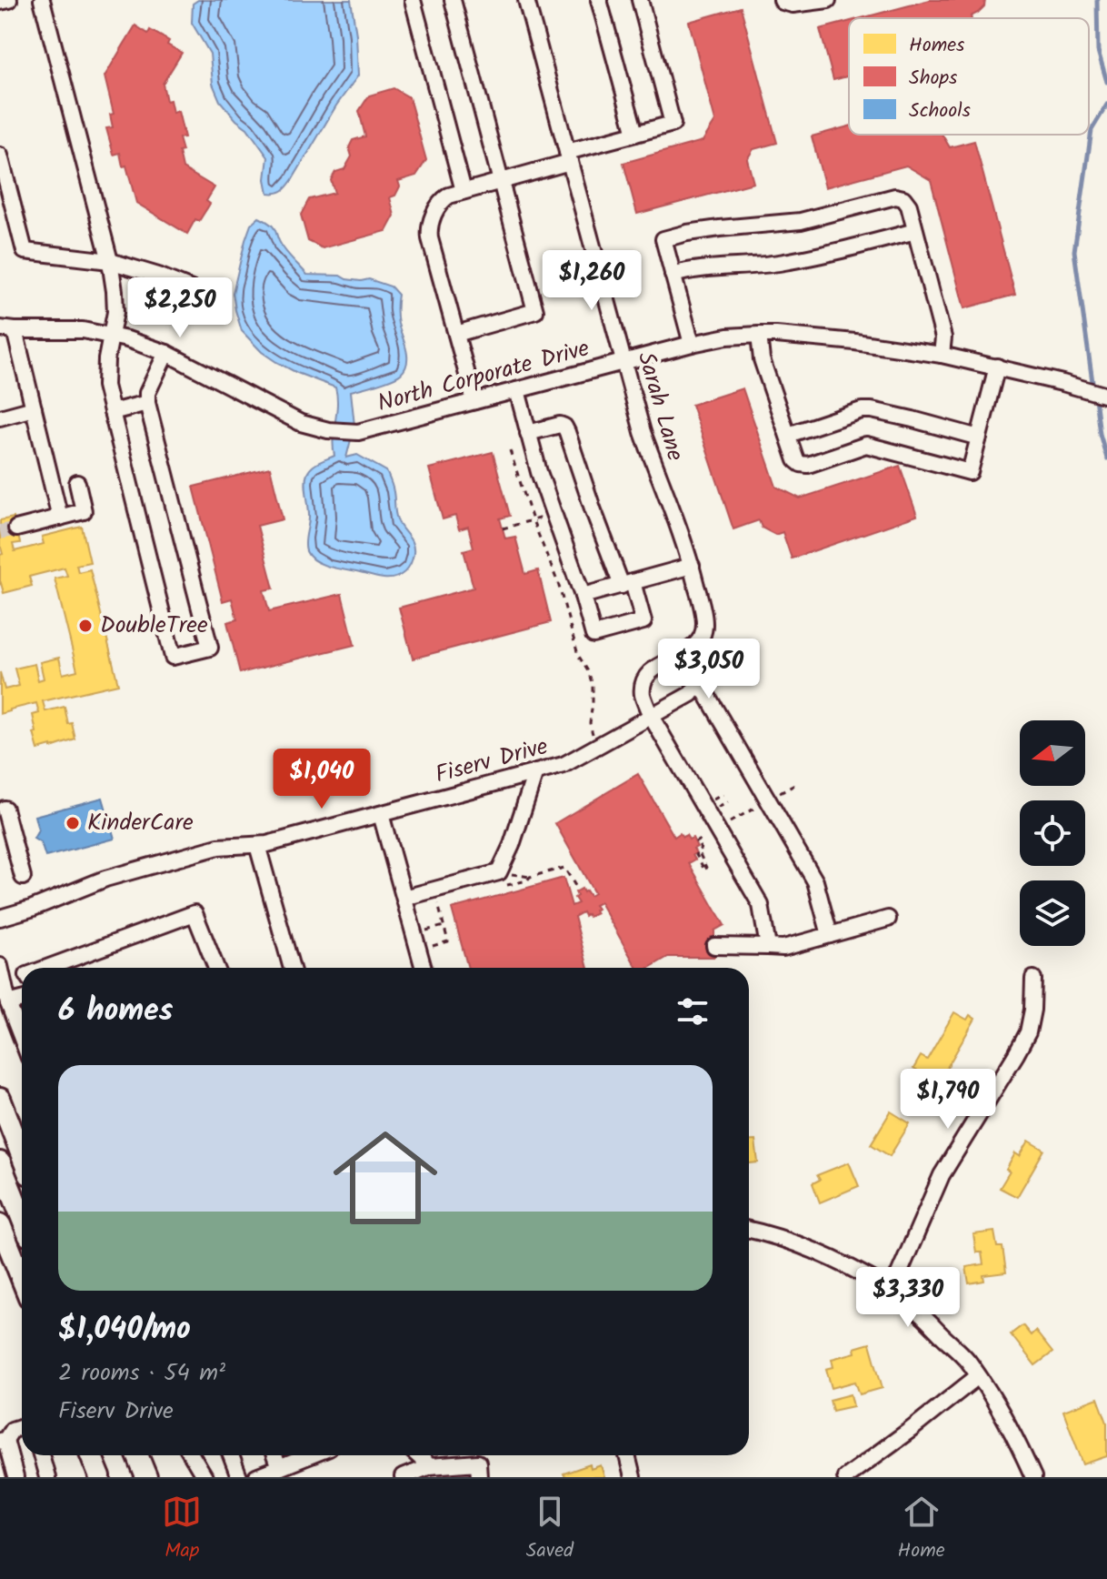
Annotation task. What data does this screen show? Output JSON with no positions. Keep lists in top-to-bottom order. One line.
{"streets":{"street":["North Corporate Drive","Sarah Lane","Fiserv Drive"]},"crossings":[["North Corporate Drive","Sarah Lane"]],"places":["DoubleTree","KinderCare"],"legend":["Homes","Shops","Schools"],"north":"left","page":{"price":["$1,260","$2,250","$3,050","$1,040","$1,790","$3,330"],"heading":"6 homes","list":[{"name":"$1,040/mo","note":"2 rooms · 54 m² · Fiserv Drive"}],"tabs":["Map","Saved","Home"]}}
